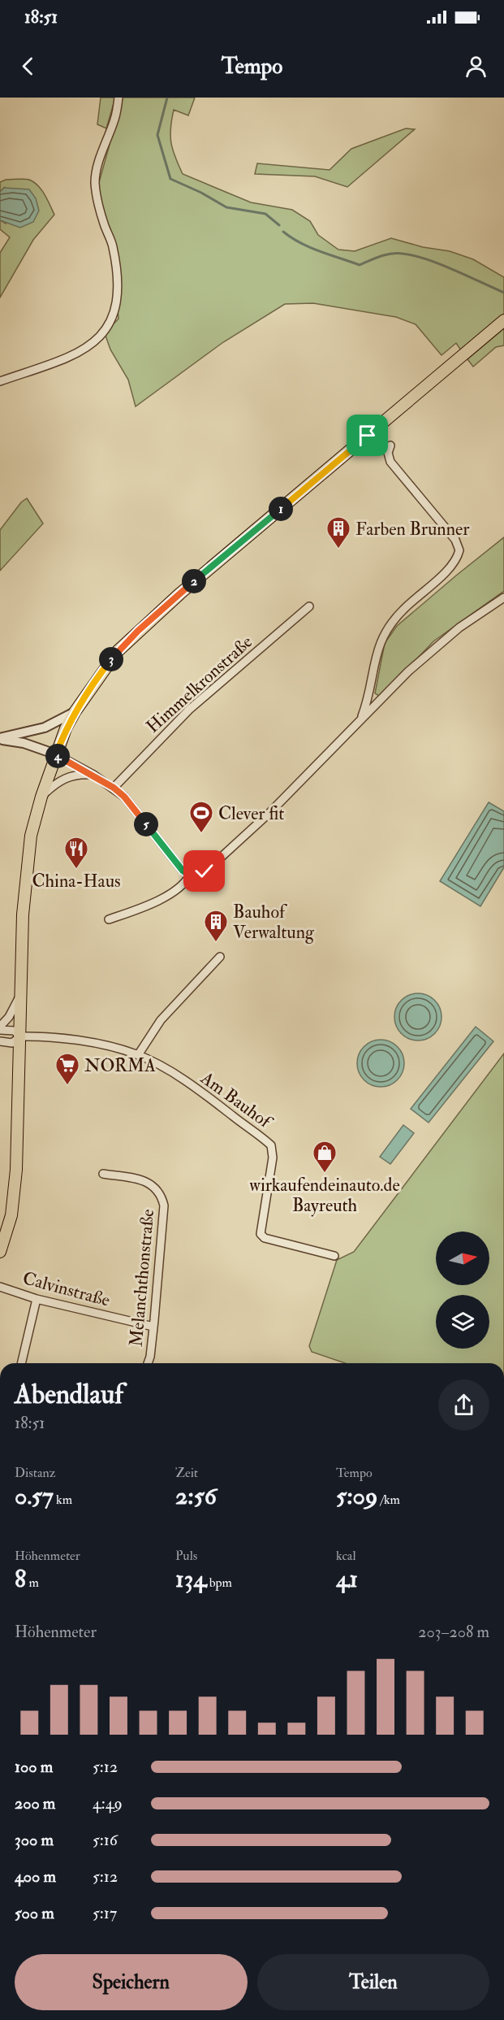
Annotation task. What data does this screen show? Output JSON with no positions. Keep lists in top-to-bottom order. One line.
{"streets":{"street":["Himmelkronstraße","Am Bauhof","Melanchthonstraße","Calvinstraße"]},"crossings":[["Melanchthonstraße","Calvinstraße"]],"places":{"building":["Farben Brunner","Bauhof Verwaltung"],"sports":["Clever fit"],"restaurant":["China-Haus"],"supermarket":["NORMA"],"shop":["wirkaufendeinauto.de Bayreuth"]},"north":"right","page":{"status":"18:51","header":"Tempo","pins":["1","2","3","4","5"],"heading":["Abendlauf","18:51"],"stats":[["Distanz","0.57 km"],["Zeit","2:56"],["Tempo","5:09 /km"],["Höhenmeter","8 m"],["Puls","134 bpm"],["kcal","41"]],"chart":["Höhenmeter","203–208 m"],"list":[{"name":"100 m","note":"5:12"},{"name":"200 m","note":"4:49"},{"name":"300 m","note":"5:16"},{"name":"400 m","note":"5:12"},{"name":"500 m","note":"5:17"}],"buttons":["Speichern","Teilen"]}}
